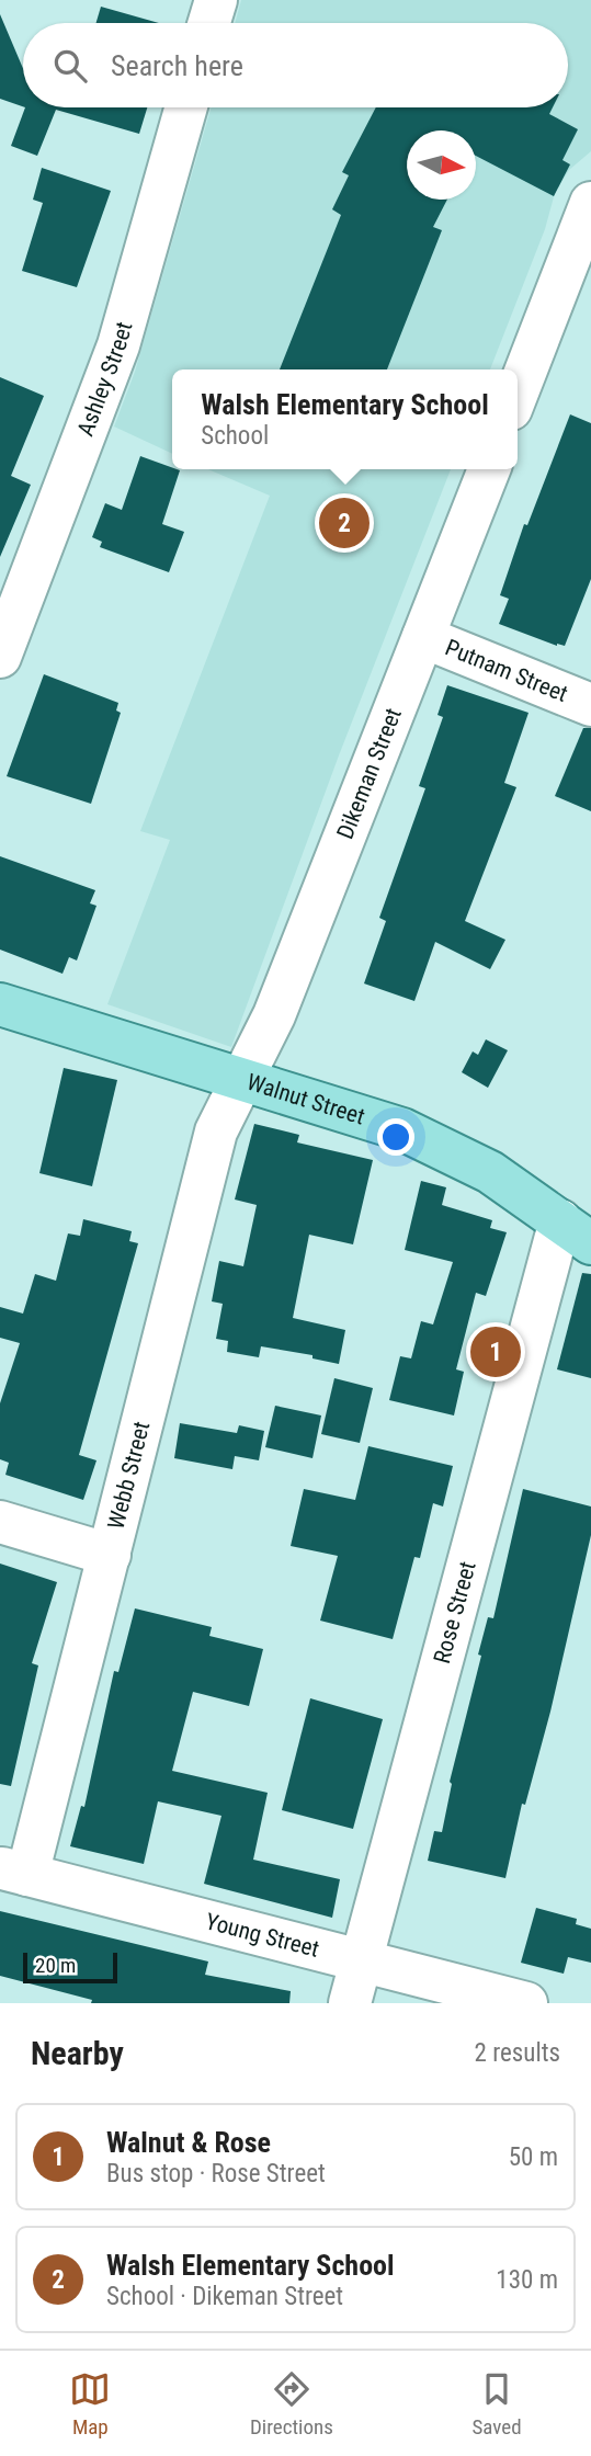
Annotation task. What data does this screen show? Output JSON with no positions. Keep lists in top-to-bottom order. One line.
{"streets":{"main road":["Walnut Street"],"street":["Ashley Street","Putnam Street","Dikeman Street","Webb Street","Rose Street","Young Street"]},"crossings":[["Putnam Street","Dikeman Street"],["Dikeman Street","Walnut Street"],["Dikeman Street","Webb Street"],["Walnut Street","Webb Street"],["Walnut Street","Rose Street"],["Webb Street","Young Street"],["Rose Street","Young Street"]],"scale_bar":"20 m","north":"right","page":{"search":"Search here","popup":["Walsh Elementary School","School"],"pins":["2","1"],"scale":"20 m","heading":["Nearby","2 results"],"list":[{"mark":"1","name":"Walnut & Rose","note":"Bus stop · Rose Street","value":"50 m"},{"mark":"2","name":"Walsh Elementary School","note":"School · Dikeman Street","value":"130 m"}],"nav":["Map","Directions","Saved"]}}
